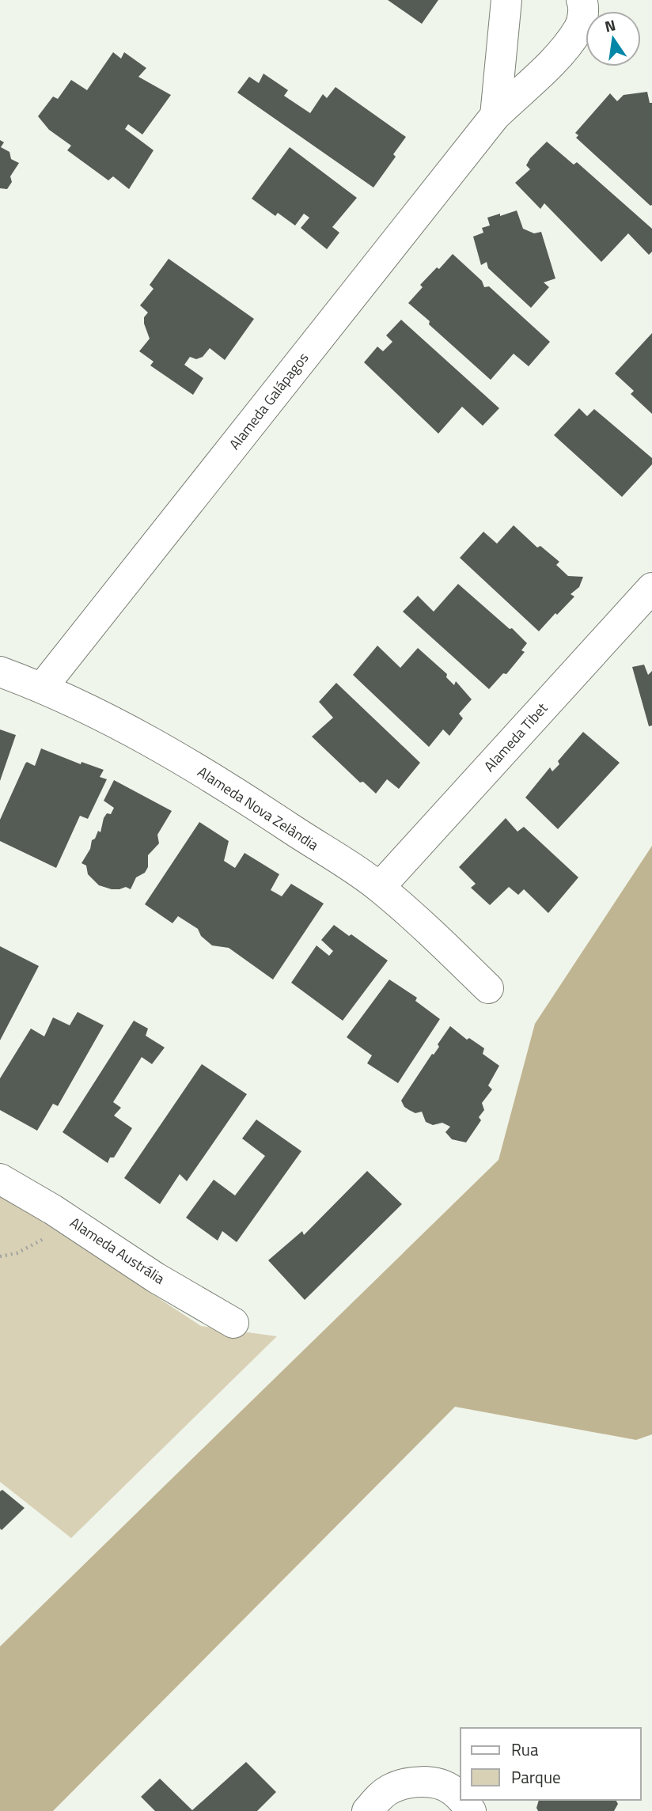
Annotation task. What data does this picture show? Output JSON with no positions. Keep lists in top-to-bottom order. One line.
{"streets":{"street":["Alameda Galápagos","Alameda Tibet","Alameda Nova Zelândia","Alameda Austrália"]},"crossings":[["Alameda Galápagos","Alameda Nova Zelândia"],["Alameda Tibet","Alameda Nova Zelândia"]],"legend":["Rua","Parque"],"north":"top"}
